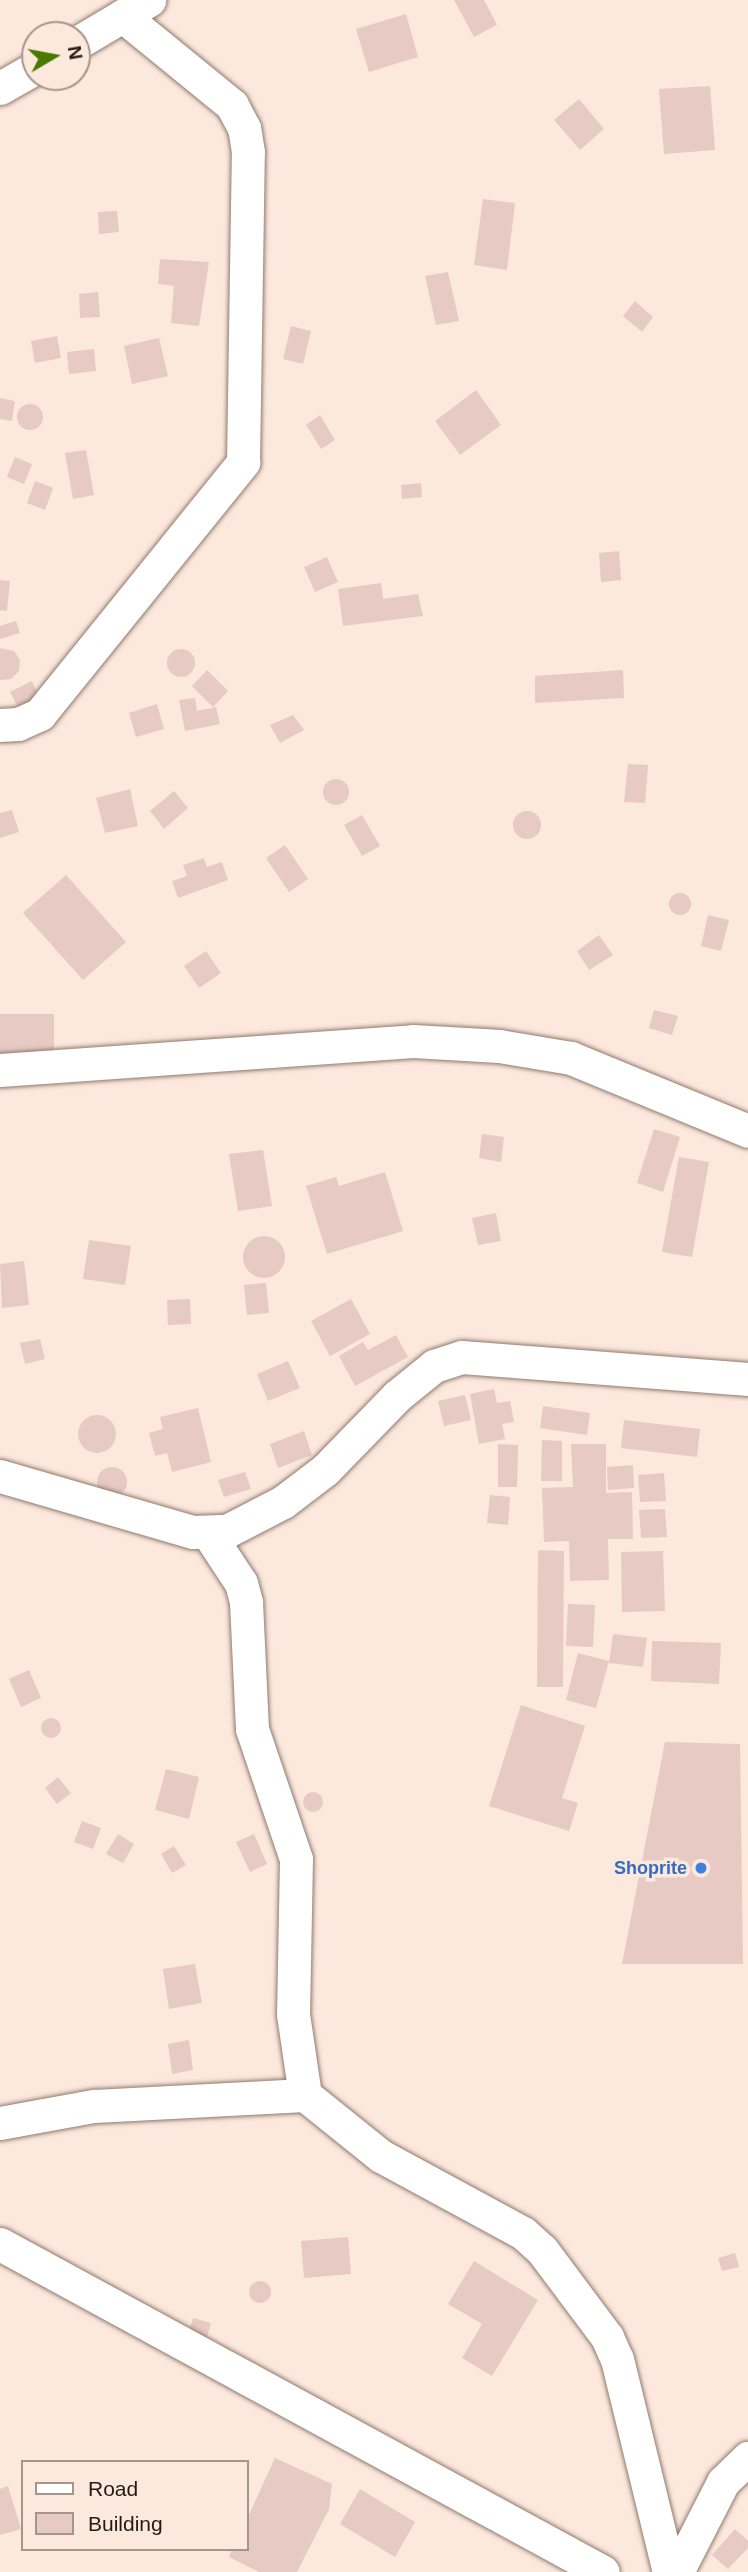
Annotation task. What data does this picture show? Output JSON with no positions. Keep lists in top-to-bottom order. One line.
{"places":["Shoprite"],"legend":["Road","Building"],"north":"right"}
